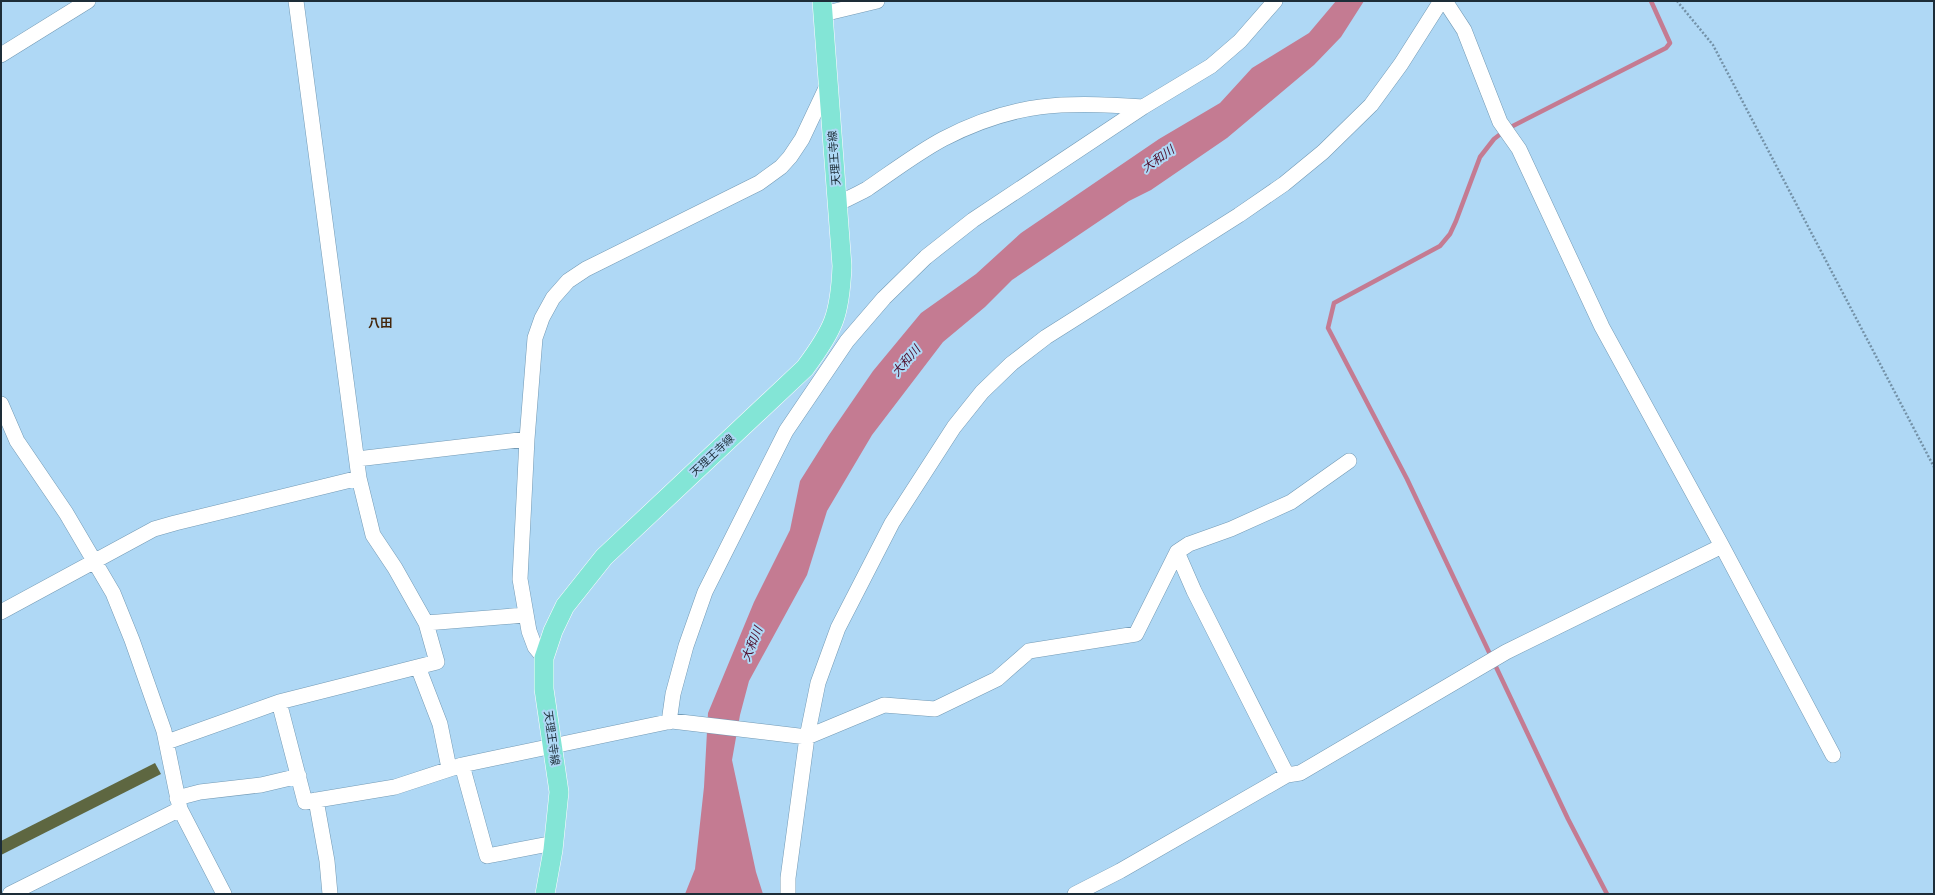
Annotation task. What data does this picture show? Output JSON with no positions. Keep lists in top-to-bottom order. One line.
{"streets":{"main road":["天理王寺線"]},"districts":["八田"],"water":["大和川"]}
